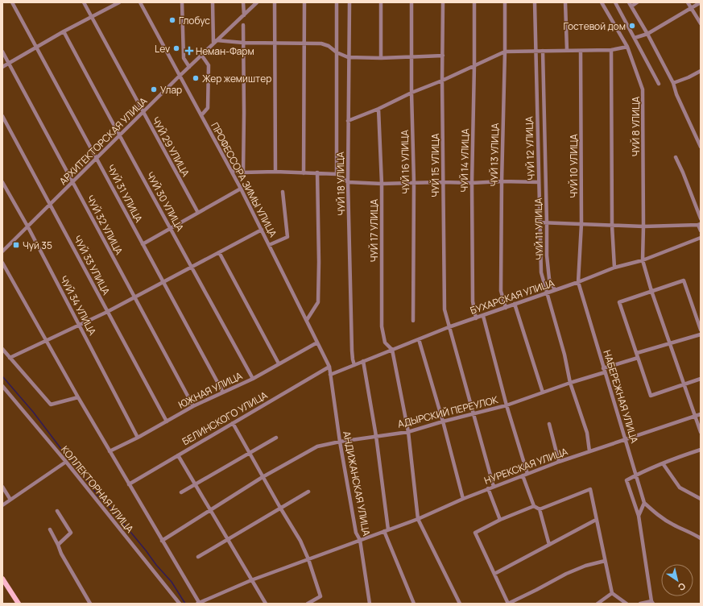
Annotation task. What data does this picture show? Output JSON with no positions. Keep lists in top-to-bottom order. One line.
{"streets":{"street":["ЧУЙ 8 УЛИЦА","АРХИТЕКТОРСКАЯ УЛИЦА","ЧУЙ 29 УЛИЦА","ЧУЙ 12 УЛИЦА","ЧУЙ 13 УЛИЦА","ЧУЙ 14 УЛИЦА","ЧУЙ 16 УЛИЦА","ЧУЙ 15 УЛИЦА","ЧУЙ 10 УЛИЦА","ПРОФЕССОРА ЗИМЫ УЛИЦА","ЧУЙ 18 УЛИЦА","ЧУЙ 31 УЛИЦА","ЧУЙ 30 УЛИЦА","ЧУЙ 32 УЛИЦА","ЧУЙ 11 УЛИЦА","ЧУЙ 17 УЛИЦА","ЧУЙ 33 УЛИЦА","БУХАРСКАЯ УЛИЦА","ЧУЙ 34 УЛИЦА","ЮЖНАЯ УЛИЦА","НАБЕРЕЖНАЯ УЛИЦА","АДЫРСКИЙ ПЕРЕУЛОК","БЕЛИНСКОГО УЛИЦА","НУРЕКСКАЯ УЛИЦА","АНДИЖАНСКАЯ УЛИЦА","КОЛЛЕКТОРНАЯ УЛИЦА"]},"crossings":[["ЧУЙ 8 УЛИЦА","БУХАРСКАЯ УЛИЦА"],["ЧУЙ 8 УЛИЦА","НУРЕКСКАЯ УЛИЦА"],["АРХИТЕКТОРСКАЯ УЛИЦА","ЧУЙ 29 УЛИЦА"],["АРХИТЕКТОРСКАЯ УЛИЦА","ПРОФЕССОРА ЗИМЫ УЛИЦА"],["АРХИТЕКТОРСКАЯ УЛИЦА","ЧУЙ 31 УЛИЦА"],["АРХИТЕКТОРСКАЯ УЛИЦА","ЧУЙ 30 УЛИЦА"],["АРХИТЕКТОРСКАЯ УЛИЦА","ЧУЙ 32 УЛИЦА"],["АРХИТЕКТОРСКАЯ УЛИЦА","ЧУЙ 33 УЛИЦА"],["АРХИТЕКТОРСКАЯ УЛИЦА","ЧУЙ 34 УЛИЦА"],["ЧУЙ 12 УЛИЦА","БУХАРСКАЯ УЛИЦА"],["ЧУЙ 12 УЛИЦА","АДЫРСКИЙ ПЕРЕУЛОК"],["ЧУЙ 12 УЛИЦА","НУРЕКСКАЯ УЛИЦА"],["ЧУЙ 13 УЛИЦА","БУХАРСКАЯ УЛИЦА"],["ЧУЙ 14 УЛИЦА","БУХАРСКАЯ УЛИЦА"],["ЧУЙ 15 УЛИЦА","БУХАРСКАЯ УЛИЦА"],["ЧУЙ 15 УЛИЦА","АДЫРСКИЙ ПЕРЕУЛОК"],["ЧУЙ 15 УЛИЦА","НУРЕКСКАЯ УЛИЦА"],["ЧУЙ 10 УЛИЦА","БУХАРСКАЯ УЛИЦА"],["ЧУЙ 10 УЛИЦА","НАБЕРЕЖНАЯ УЛИЦА"],["ПРОФЕССОРА ЗИМЫ УЛИЦА","ЮЖНАЯ УЛИЦА"],["ПРОФЕССОРА ЗИМЫ УЛИЦА","БЕЛИНСКОГО УЛИЦА"],["ПРОФЕССОРА ЗИМЫ УЛИЦА","АНДИЖАНСКАЯ УЛИЦА"],["ЧУЙ 18 УЛИЦА","БУХАРСКАЯ УЛИЦА"],["ЧУЙ 31 УЛИЦА","ЮЖНАЯ УЛИЦА"],["ЧУЙ 30 УЛИЦА","ЮЖНАЯ УЛИЦА"],["ЧУЙ 32 УЛИЦА","ЮЖНАЯ УЛИЦА"],["ЧУЙ 11 УЛИЦА","БУХАРСКАЯ УЛИЦА"],["ЧУЙ 17 УЛИЦА","БУХАРСКАЯ УЛИЦА"],["ЧУЙ 33 УЛИЦА","ЮЖНАЯ УЛИЦА"],["БУХАРСКАЯ УЛИЦА","НАБЕРЕЖНАЯ УЛИЦА"],["БУХАРСКАЯ УЛИЦА","АНДИЖАНСКАЯ УЛИЦА"],["ЧУЙ 34 УЛИЦА","ЮЖНАЯ УЛИЦА"],["НАБЕРЕЖНАЯ УЛИЦА","АДЫРСКИЙ ПЕРЕУЛОК"],["НАБЕРЕЖНАЯ УЛИЦА","НУРЕКСКАЯ УЛИЦА"],["АДЫРСКИЙ ПЕРЕУЛОК","АНДИЖАНСКАЯ УЛИЦА"],["БЕЛИНСКОГО УЛИЦА","АНДИЖАНСКАЯ УЛИЦА"],["НУРЕКСКАЯ УЛИЦА","АНДИЖАНСКАЯ УЛИЦА"]],"places":{"other":["Глобус","Гостевой дом","Lev","Жер жемиштер","Улар"],"health":["Неман-Фарм"],"transit":["Чуй 35"]},"north":"bottom right"}
